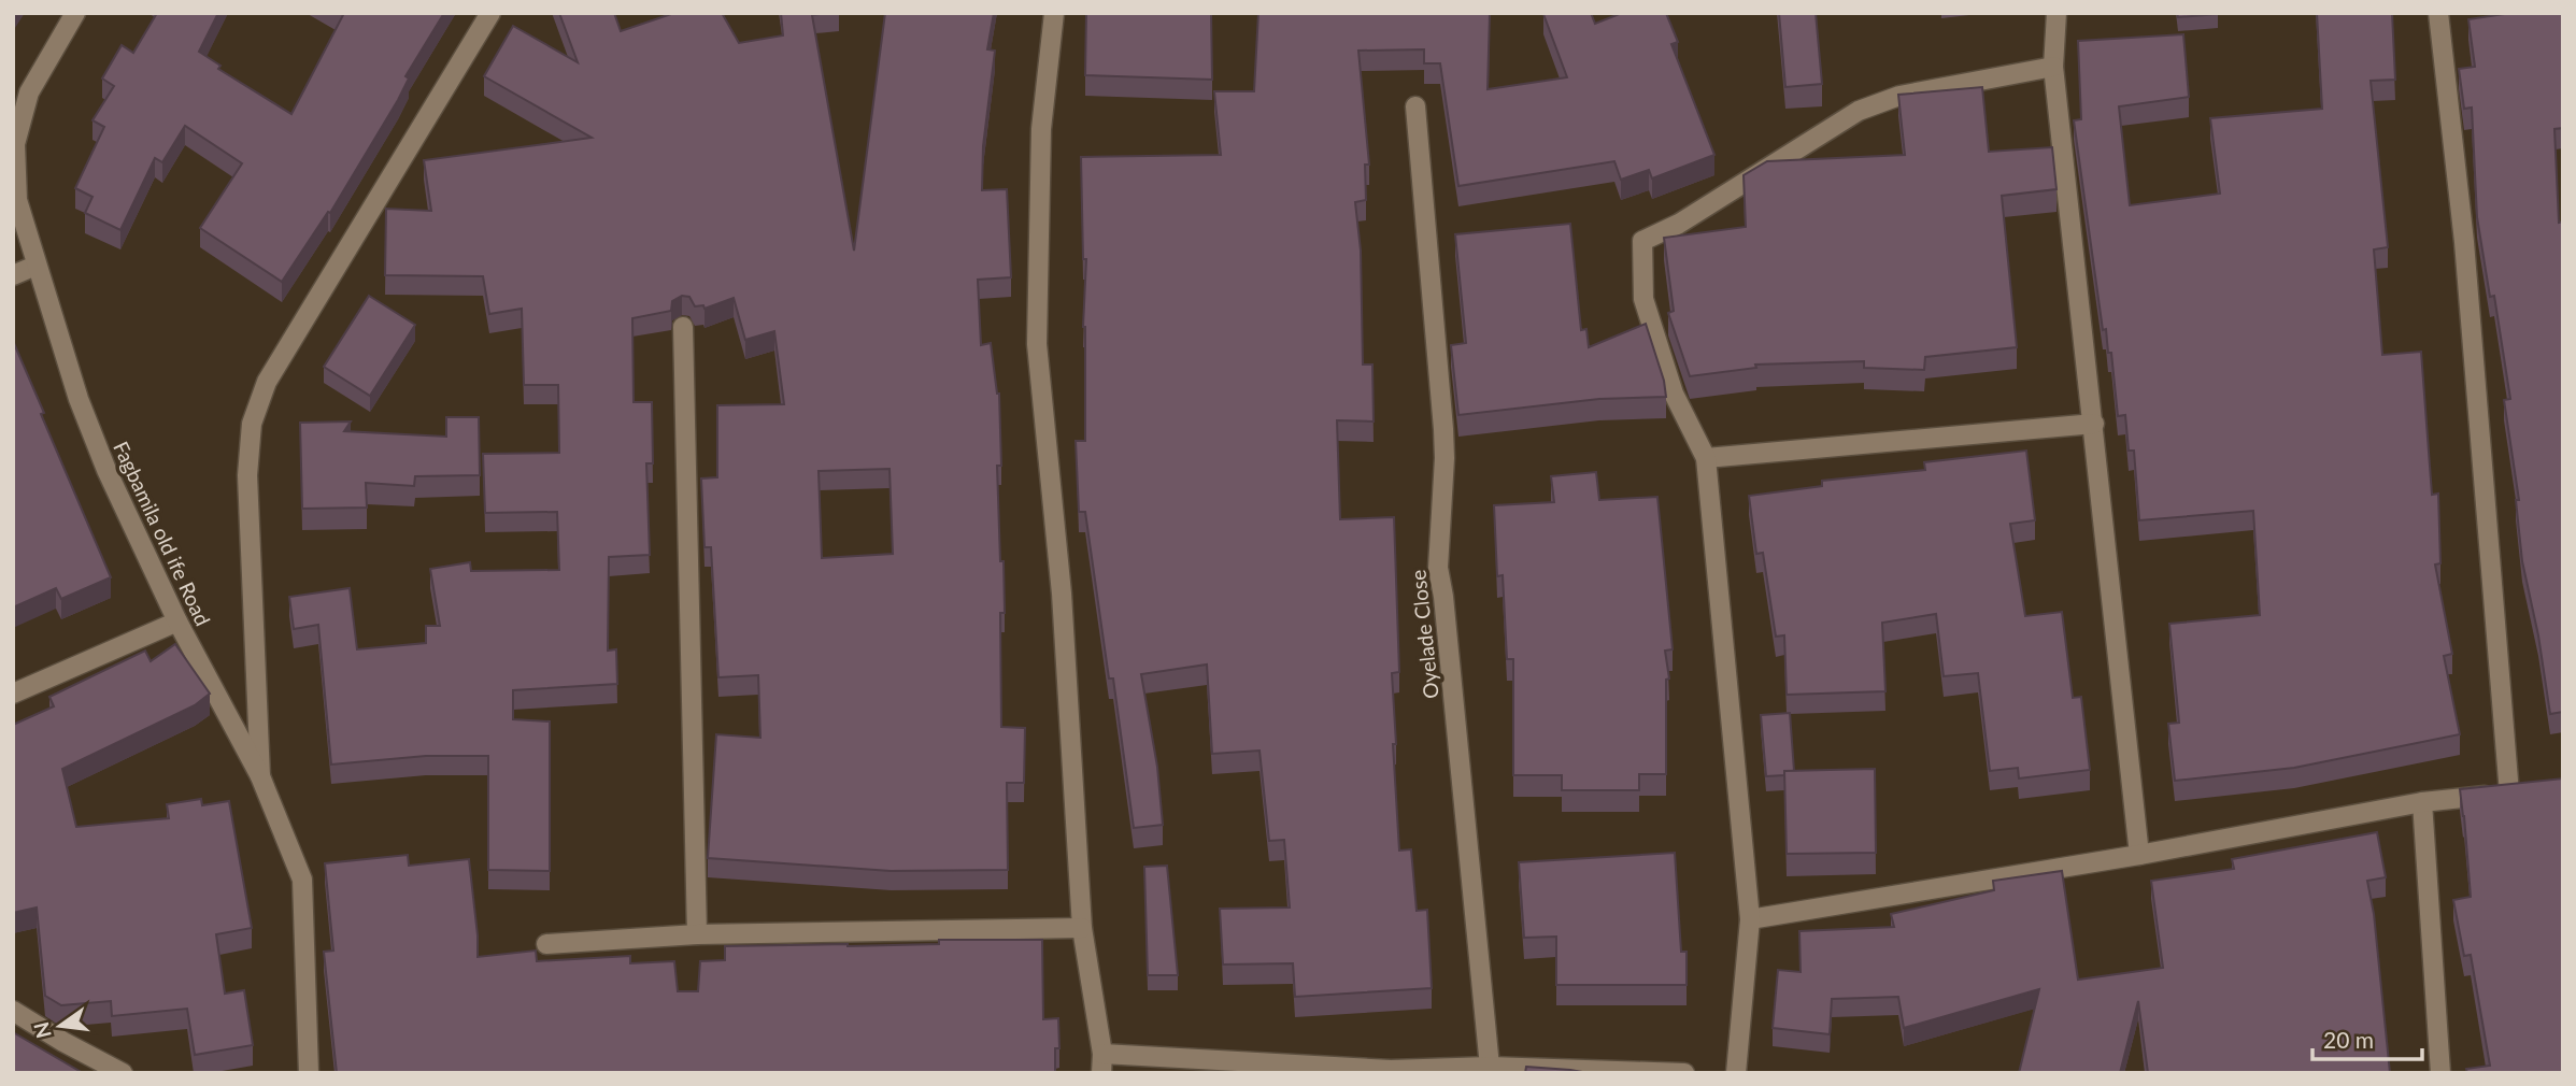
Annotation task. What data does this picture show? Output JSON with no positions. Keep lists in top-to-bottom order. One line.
{"streets":{"street":["Fagbamila old ife Road","Oyelade Close"]},"scale_bar":"20 m","north":"left"}
